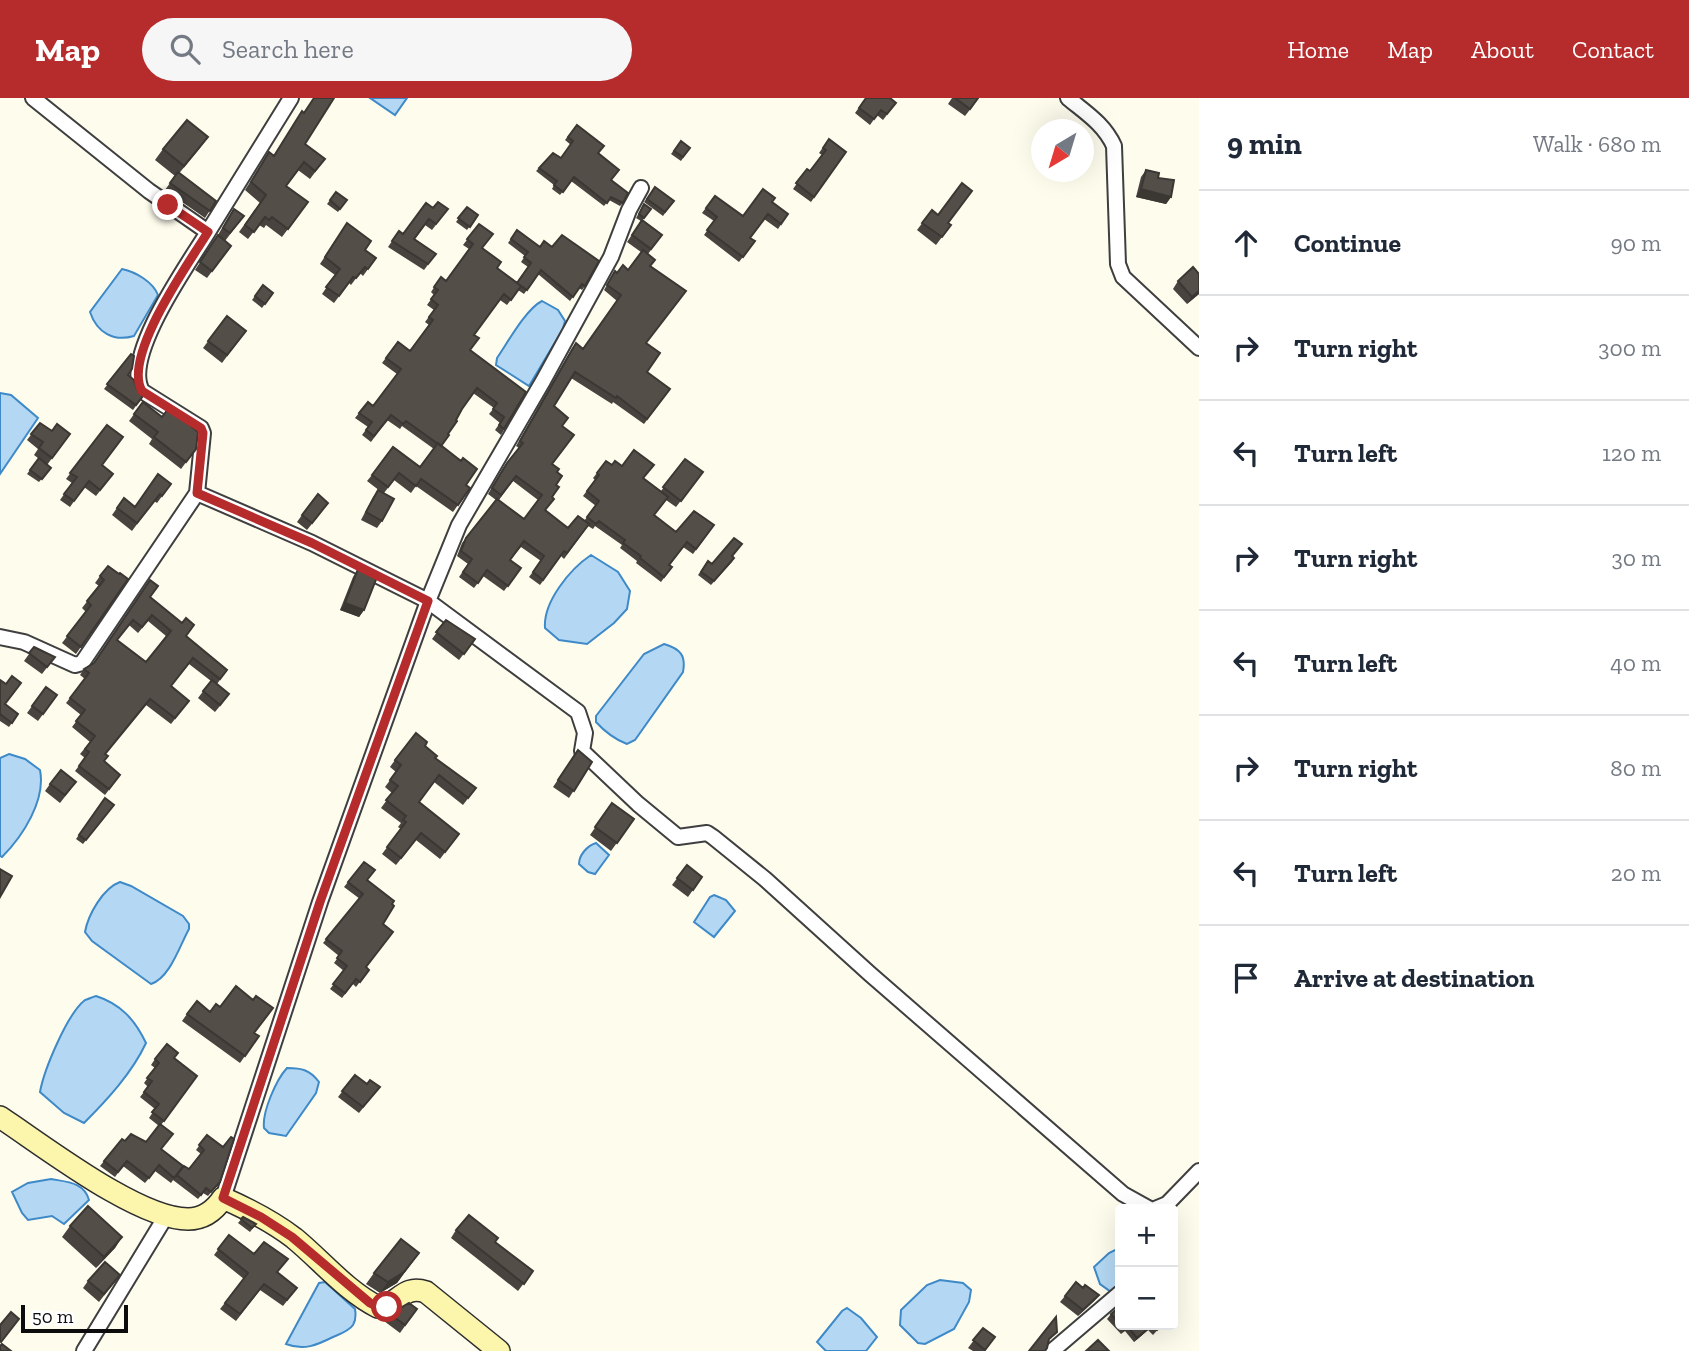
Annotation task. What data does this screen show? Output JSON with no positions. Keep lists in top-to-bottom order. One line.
{"scale_bar":"50 m","north":"bottom left","page":{"header":"Map","search":"Search here","nav":["Home","Map","About","Contact"],"heading":["9 min","Walk · 680 m"],"list":[["Continue","90 m"],["Turn right","300 m"],["Turn left","120 m"],["Turn right","30 m"],["Turn left","40 m"],["Turn right","80 m"],["Turn left","20 m"],"Arrive at destination"],"map_buttons":["+","−"],"scale":"50 m"}}
